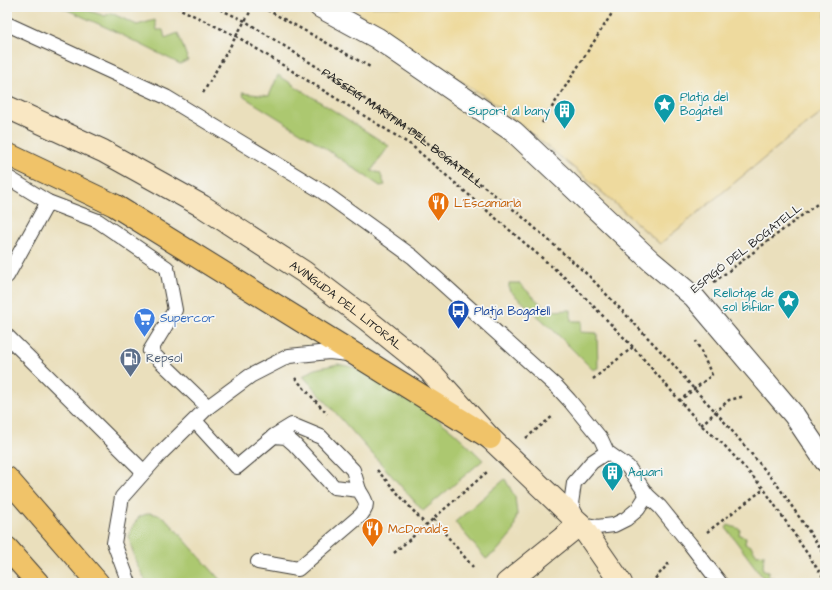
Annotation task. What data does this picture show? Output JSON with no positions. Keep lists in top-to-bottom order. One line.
{"streets":{"main road":["AVINGUDA DEL LITORAL"],"path":["PASSEIG MARÍTIM DEL BOGATELL","ESPIGÓ DEL BOGATELL"]},"places":{"place":["Platja del Bogatell","Rellotge de sol bifilar"],"building":["Suport al bany","Aquari"],"restaurant":["L'Escamarlà","McDonald's"],"bus stop":["Platja Bogatell"],"supermarket":["Supercor"],"fuel station":["Repsol"]}}
